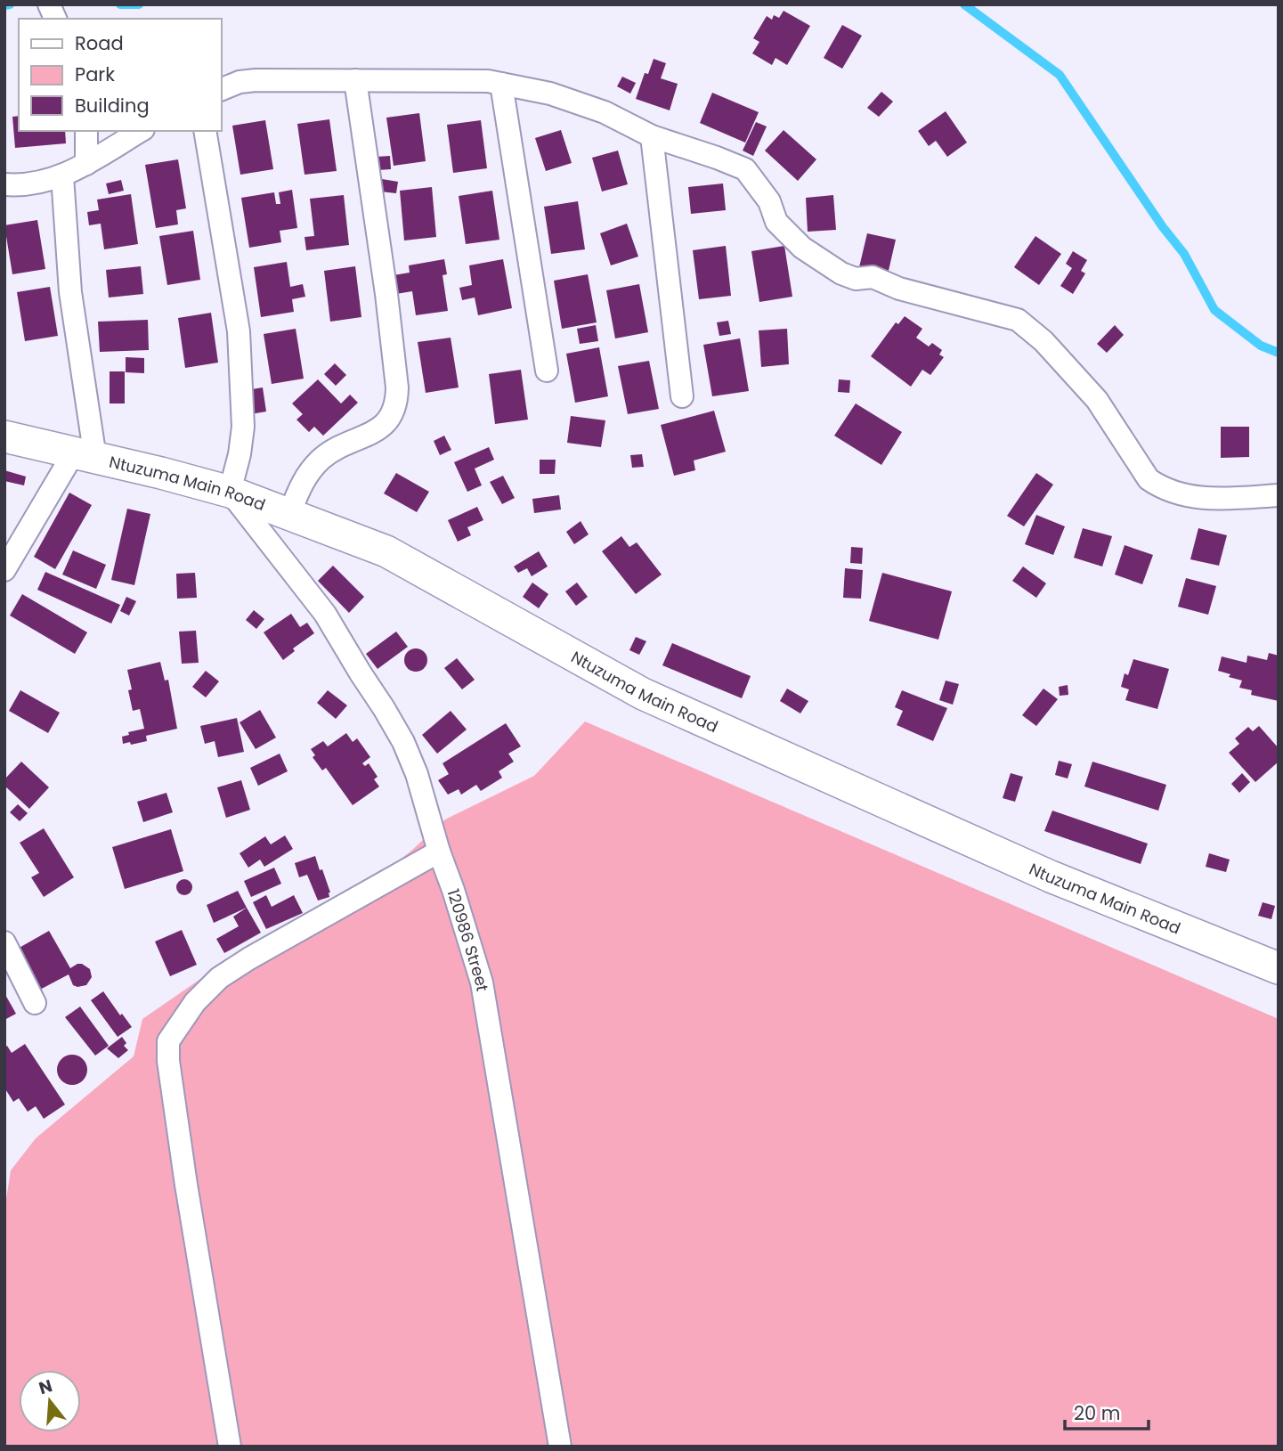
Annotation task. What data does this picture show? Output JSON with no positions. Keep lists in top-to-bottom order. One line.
{"streets":{"main road":["Ntuzuma Main Road"],"street":["120986 Street"]},"crossings":[["Ntuzuma Main Road","120986 Street"]],"legend":["Road","Park","Building"],"scale_bar":"20 m","north":"top"}
